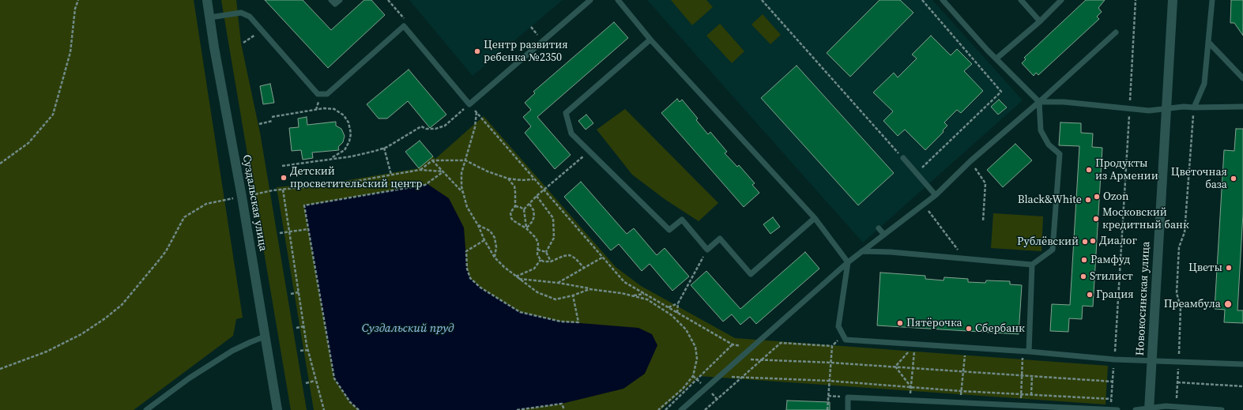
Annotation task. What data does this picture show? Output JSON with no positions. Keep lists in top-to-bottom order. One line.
{"streets":{"street":["Суздальская улица","Новокосинская улица"]},"water":["Суздальский пруд"],"places":["Центр развития ребенка №2350","Продукты из Армении","Детский просветительский центр","Цветочная база","Ozon","Black&White","Московский кредитный банк","Диалог","Рублёвский","Рамфуд","Цветы","Sтилист","Грация","Преамбула","Пятёрочка","Сбербанк"]}
